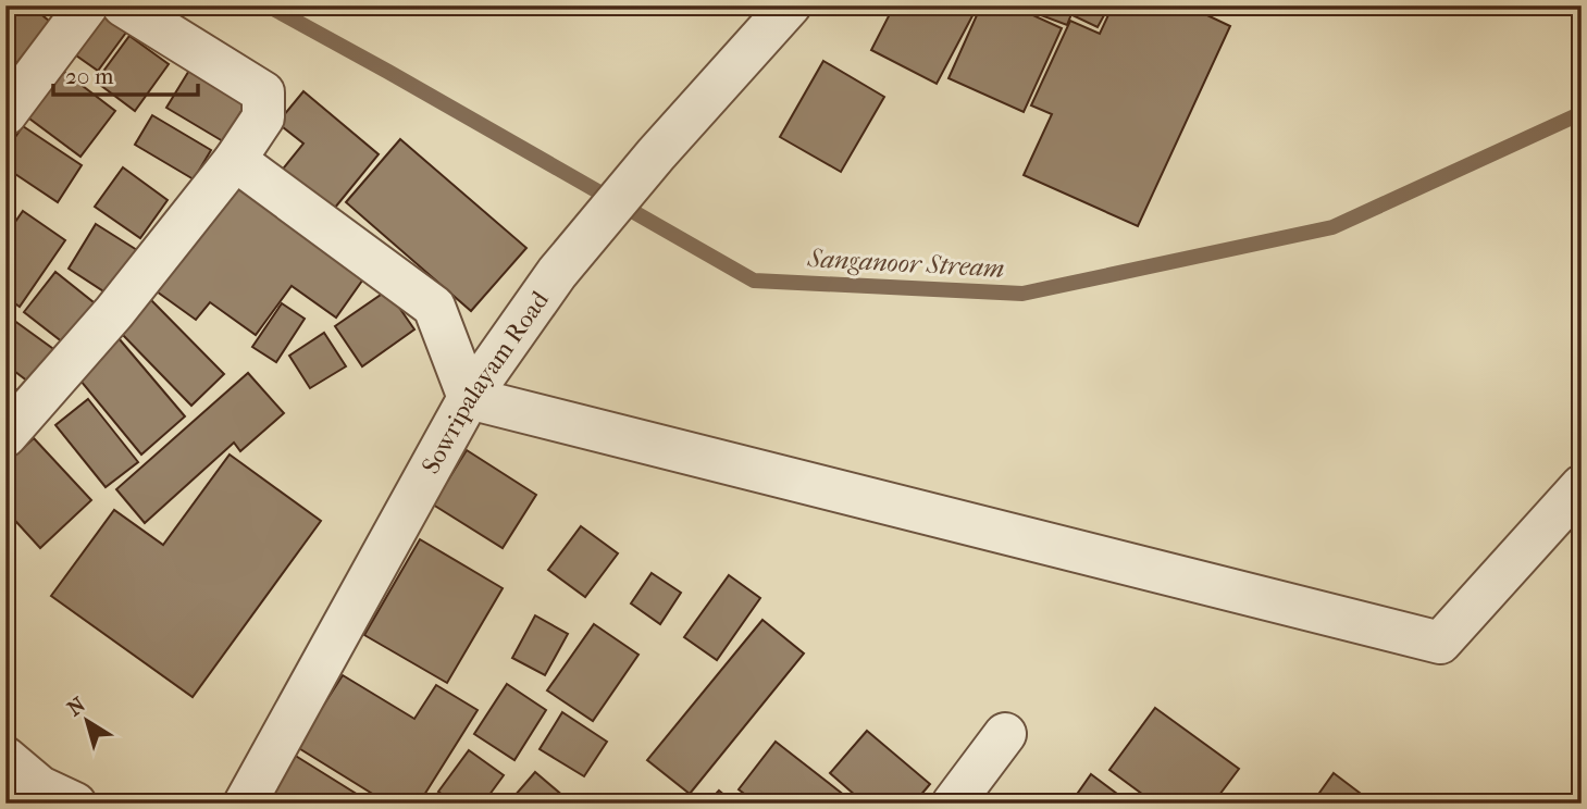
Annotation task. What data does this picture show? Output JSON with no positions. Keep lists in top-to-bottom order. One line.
{"streets":{"street":["Sowripalayam Road"]},"water":["Sanganoor Stream"],"scale_bar":"20 m","north":"top left"}
